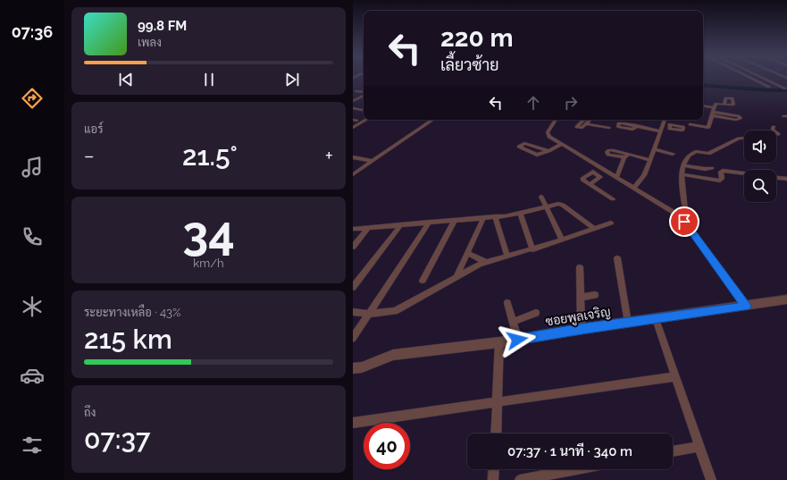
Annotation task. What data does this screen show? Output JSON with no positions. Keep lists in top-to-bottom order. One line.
{"streets":{"street":["ซอยพูลเจริญ"]},"page":{"tabs":"07:36","turn":["220 m","เลี้ยวซ้าย"],"song":["99.8 FM","เพลง"],"tile":["แอร์",["34","km/h"],["ระยะทางเหลือ · 43%","215 km"],["ถึง","07:37"]],"heat":["−","21.5°","+"],"limit":"40","trip":"07:37 · 1 นาที · 340 m"}}
